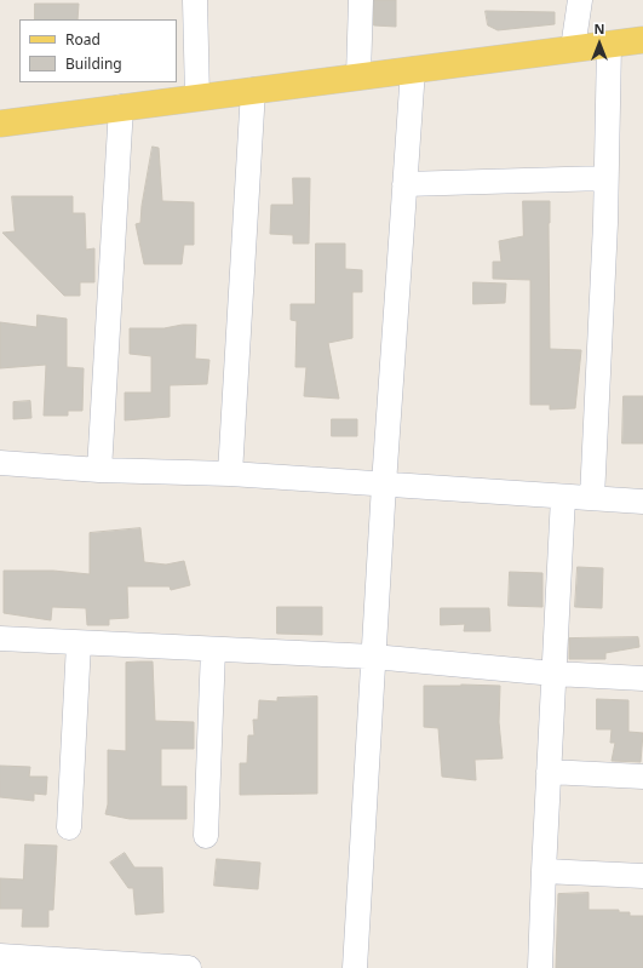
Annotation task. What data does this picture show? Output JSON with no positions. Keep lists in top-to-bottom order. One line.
{"legend":["Road","Building"],"north":"top"}
